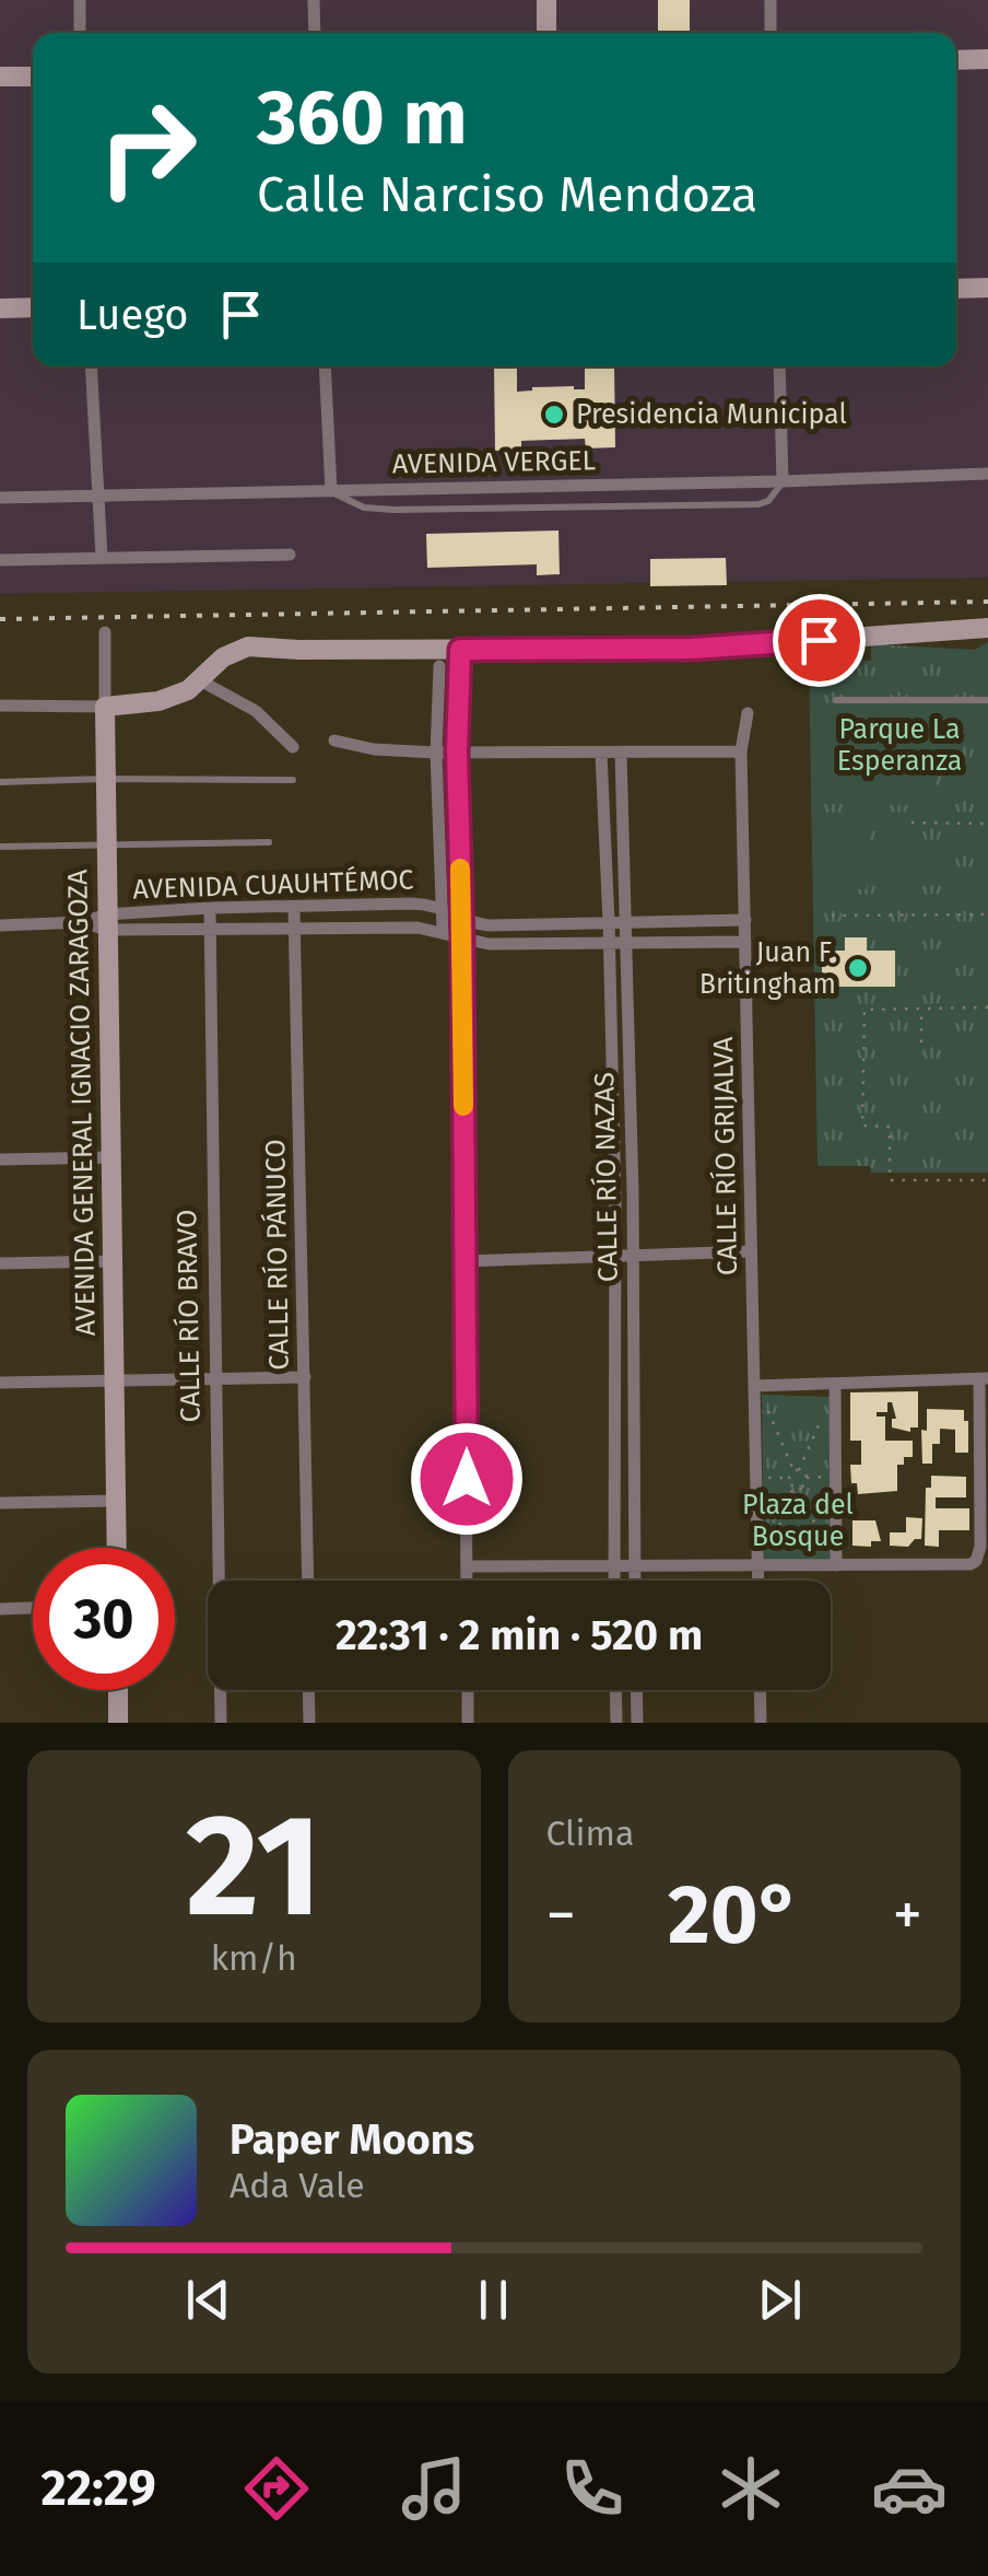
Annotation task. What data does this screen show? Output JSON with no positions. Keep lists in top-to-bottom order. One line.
{"streets":{"street":["AVENIDA VERGEL","AVENIDA CUAUHTÉMOC","AVENIDA GENERAL IGNACIO ZARAGOZA","CALLE RÍO GRIJALVA","CALLE RÍO NAZAS","CALLE RÍO PÁNUCO","CALLE RÍO BRAVO"]},"crossings":[["AVENIDA CUAUHTÉMOC","AVENIDA GENERAL IGNACIO ZARAGOZA"],["AVENIDA CUAUHTÉMOC","CALLE RÍO GRIJALVA"],["AVENIDA CUAUHTÉMOC","CALLE RÍO NAZAS"],["AVENIDA CUAUHTÉMOC","CALLE RÍO PÁNUCO"],["AVENIDA CUAUHTÉMOC","CALLE RÍO BRAVO"]],"parks":["Parque La Esperanza","Plaza del Bosque"],"places":["Presidencia Municipal","Juan F. Britingham"],"page":{"turn":["360 m","Calle Narciso Mendoza"],"then":"Luego","limit":"30","trip":"22:31 · 2 min · 520 m","tile":[["21","km/h"],"Clima"],"heat":["−","20°","+"],"song":["Paper Moons","Ada Vale"],"tabs":"22:29"}}
